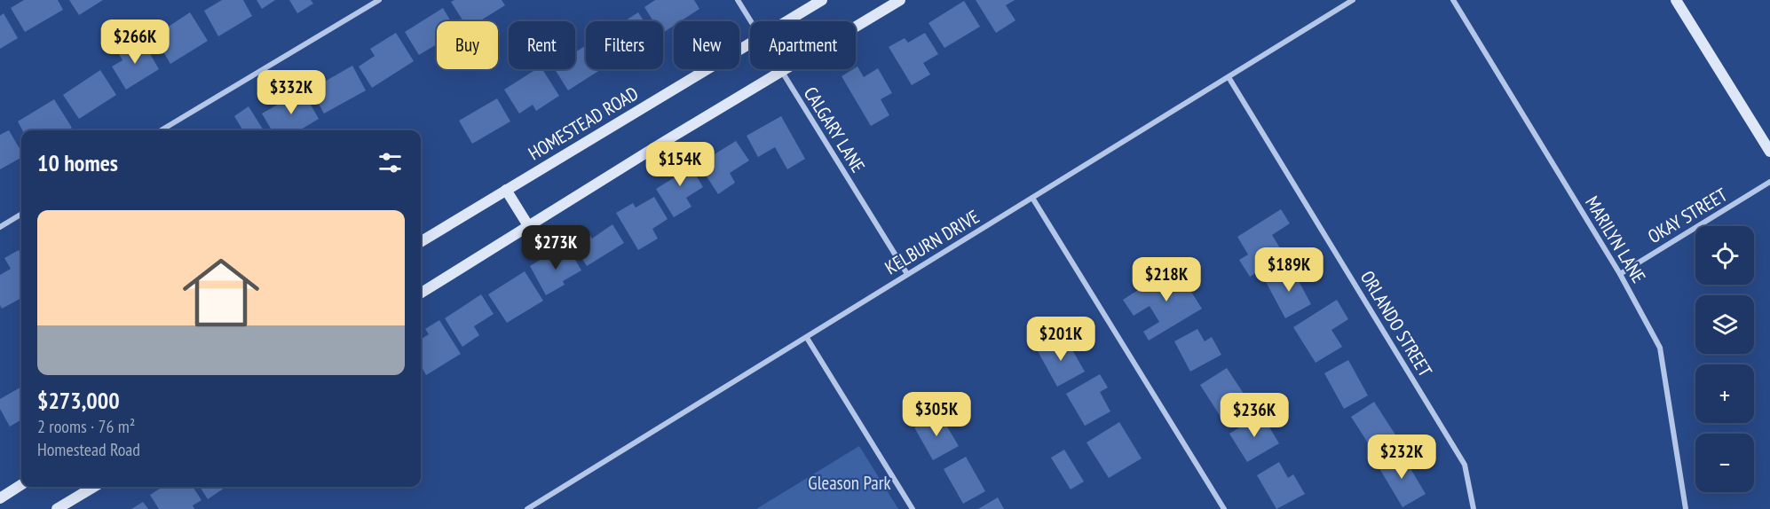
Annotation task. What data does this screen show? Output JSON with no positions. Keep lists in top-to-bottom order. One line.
{"streets":{"main road":["HOMESTEAD ROAD"],"street":["CALGARY LANE","OKAY STREET","MARILYN LANE","KELBURN DRIVE","ORLANDO STREET"]},"crossings":[["CALGARY LANE","KELBURN DRIVE"],["OKAY STREET","MARILYN LANE"],["KELBURN DRIVE","ORLANDO STREET"]],"parks":["Gleason Park"],"page":{"price":["$266K","$332K","$154K","$273K","$189K","$218K","$201K","$305K","$236K","$232K"],"chip":["Buy","Rent","Filters","New","Apartment"],"heading":"10 homes","list":[{"name":"$273,000","note":"2 rooms · 76 m² · Homestead Road"}],"map_buttons":["+","−"]}}
